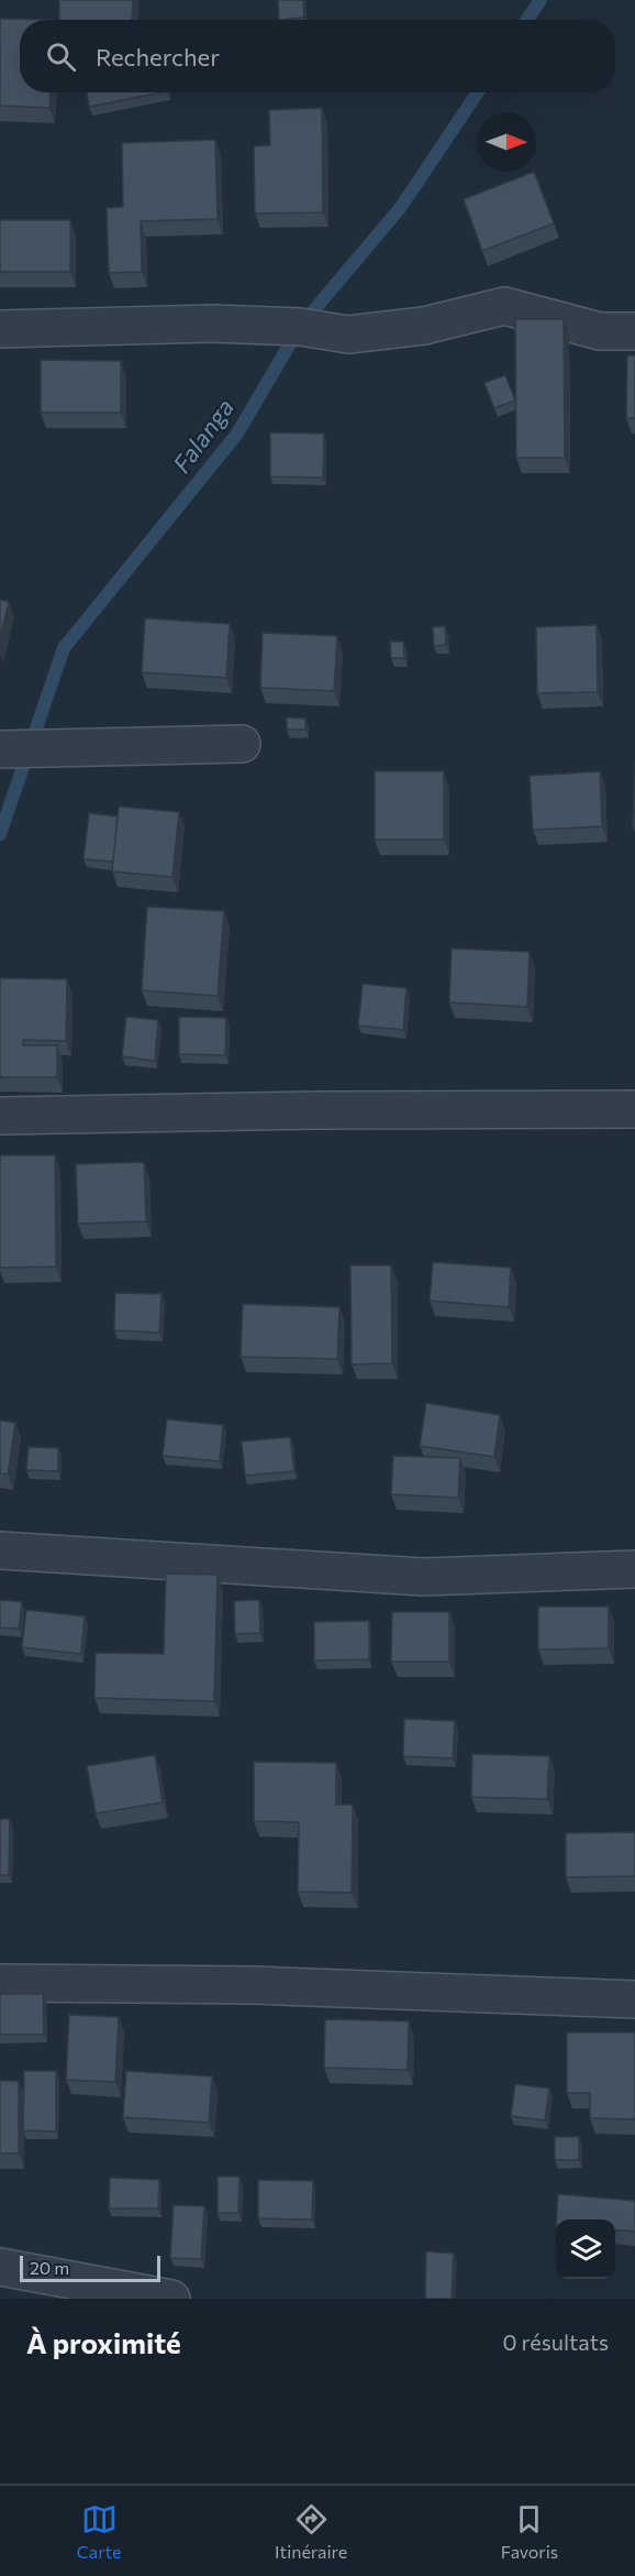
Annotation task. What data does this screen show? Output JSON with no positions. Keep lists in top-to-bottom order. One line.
{"water":["Falanga"],"scale_bar":"20 m","north":"right","page":{"search":"Rechercher","scale":"20 m","heading":["À proximité","0 résultats"],"nav":["Carte","Itinéraire","Favoris"]}}
